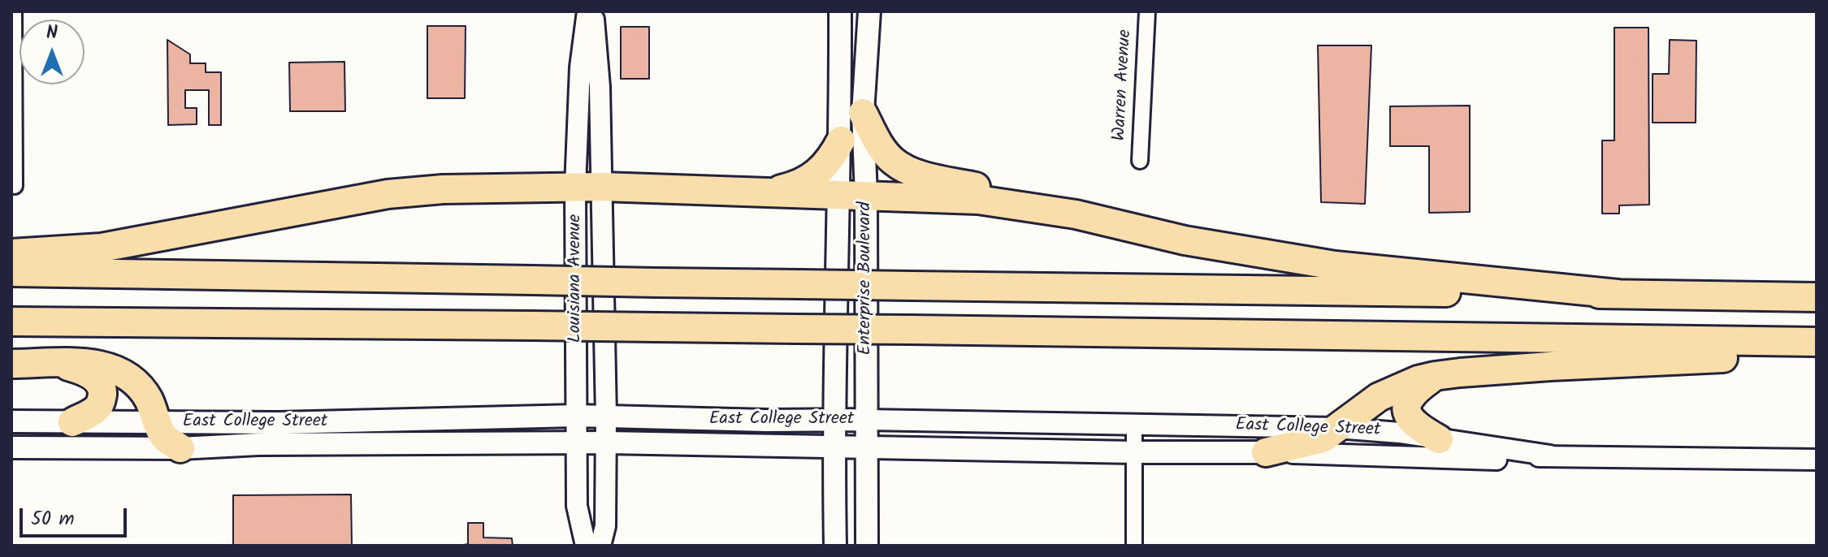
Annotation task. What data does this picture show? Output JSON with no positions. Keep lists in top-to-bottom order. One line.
{"streets":{"main road":["Enterprise Boulevard","East College Street"],"street":["Warren Avenue","Louisiana Avenue"]},"crossings":[["Louisiana Avenue","East College Street"],["Enterprise Boulevard","East College Street"]],"scale_bar":"50 m","north":"top"}
